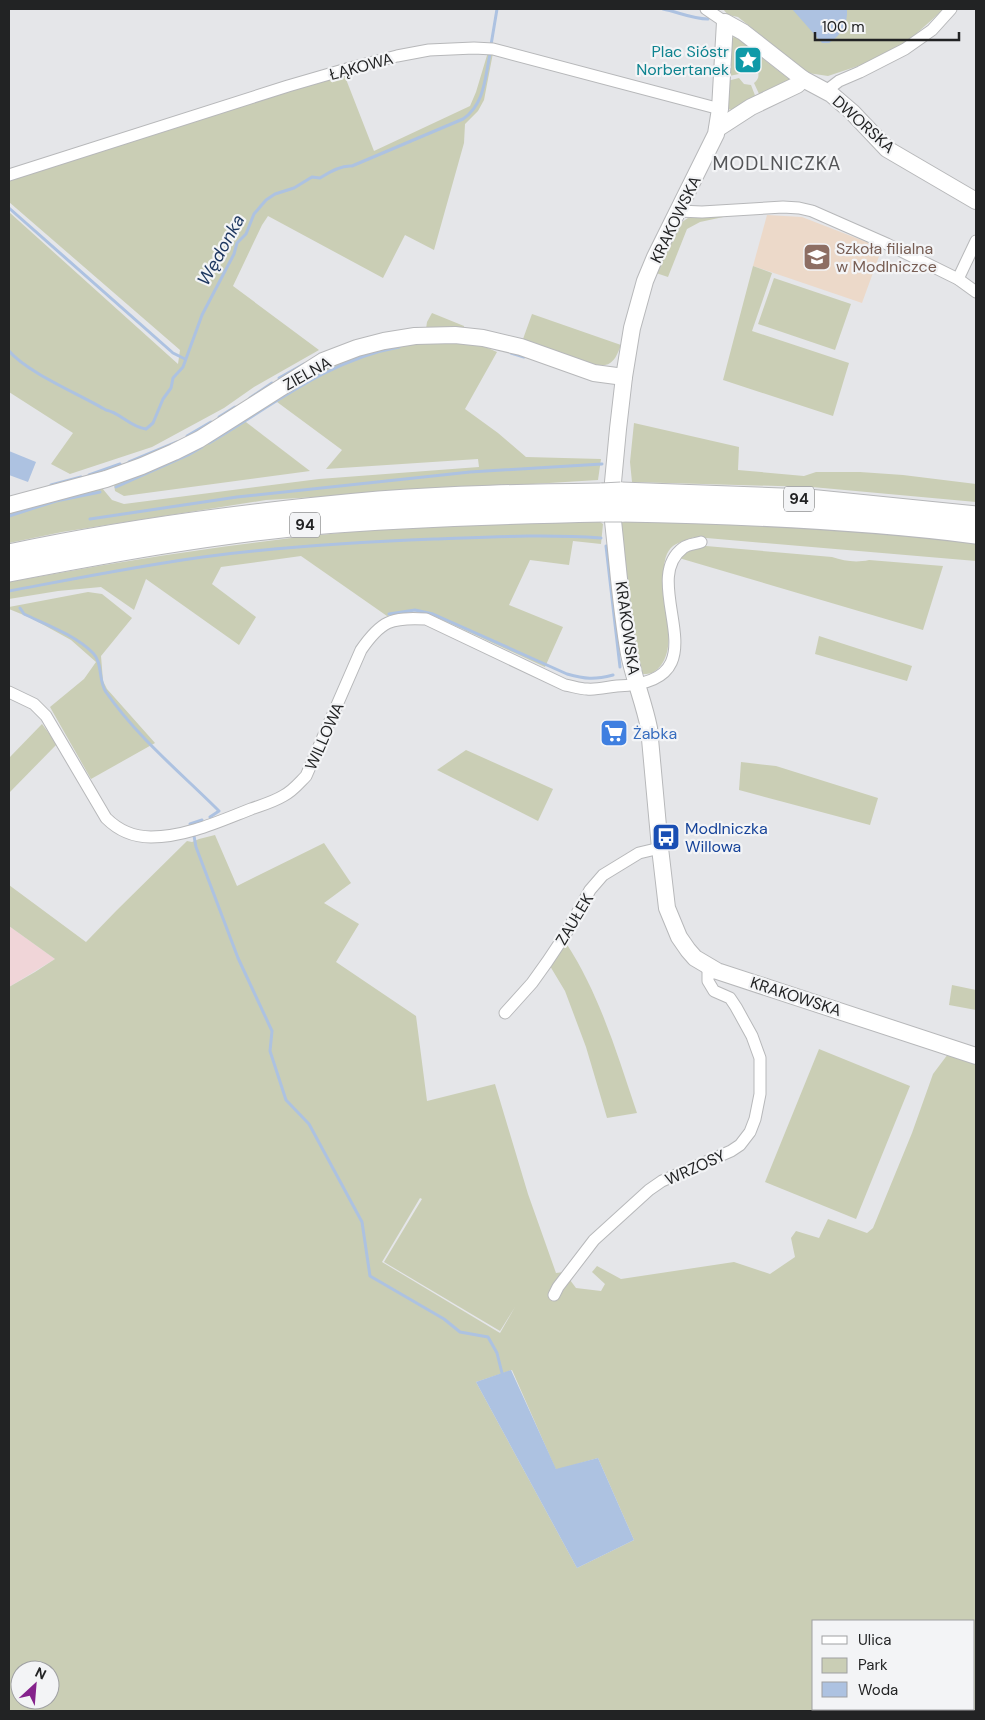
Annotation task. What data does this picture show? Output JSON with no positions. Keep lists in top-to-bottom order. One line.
{"streets":{"highway":["94"],"street":["ŁĄKOWA","DWORSKA","KRAKOWSKA","ZIELNA","WILLOWA","ZAUŁEK","WRZOSY"]},"crossings":[["KRAKOWSKA","ZIELNA"],["KRAKOWSKA","WILLOWA"],["KRAKOWSKA","ZAUŁEK"],["KRAKOWSKA","WRZOSY"]],"districts":["MODLNICZKA"],"water":["Wędonka"],"places":{"place":["Plac Sióstr Norbertanek"],"school or university":["Szkoła filialna w Modlniczce"],"supermarket":["Żabka"],"bus stop":["Modlniczka Willowa"]},"legend":["Ulica","Park","Woda"],"scale_bar":"100 m","north":"top right"}
